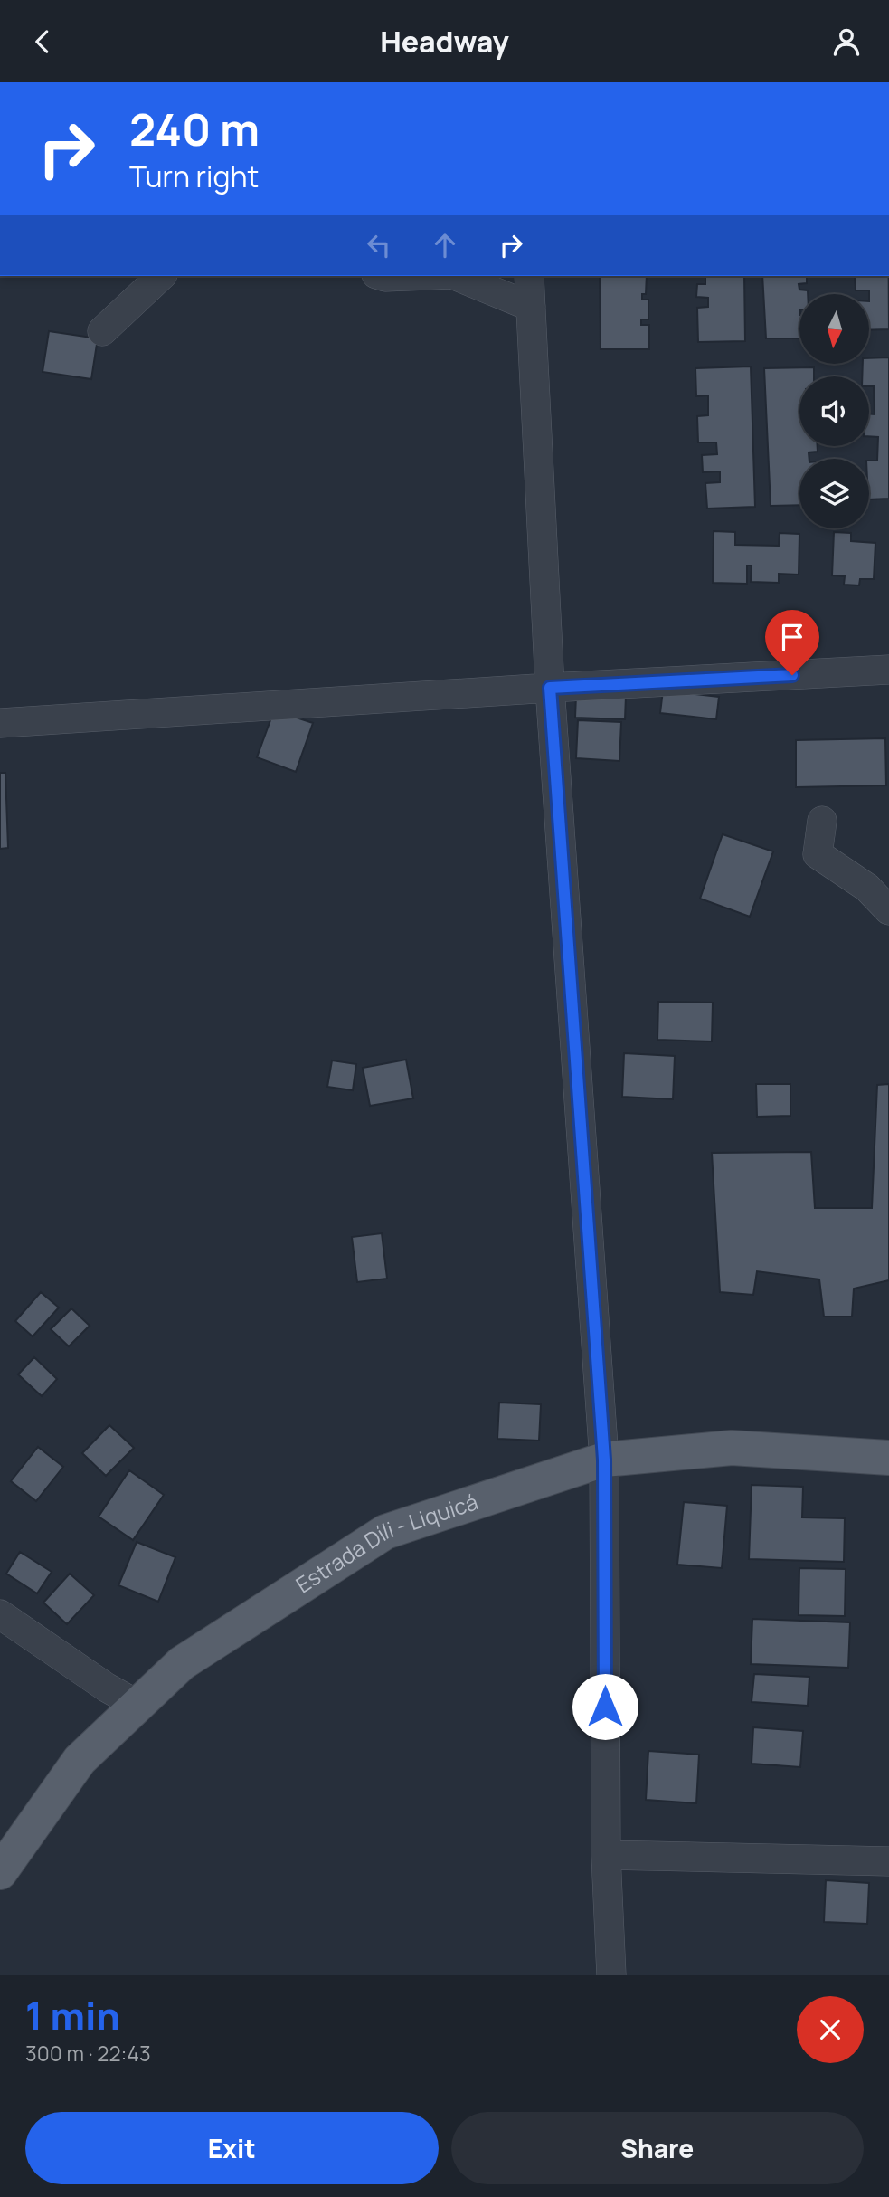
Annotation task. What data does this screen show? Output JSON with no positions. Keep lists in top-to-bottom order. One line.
{"streets":{"main road":["Estrada Díli - Liquicá"]},"north":"bottom","page":{"header":"Headway","turn":["240 m","Turn right"],"heading":["1 min","300 m · 22:43"],"buttons":["Exit","Share"]}}
